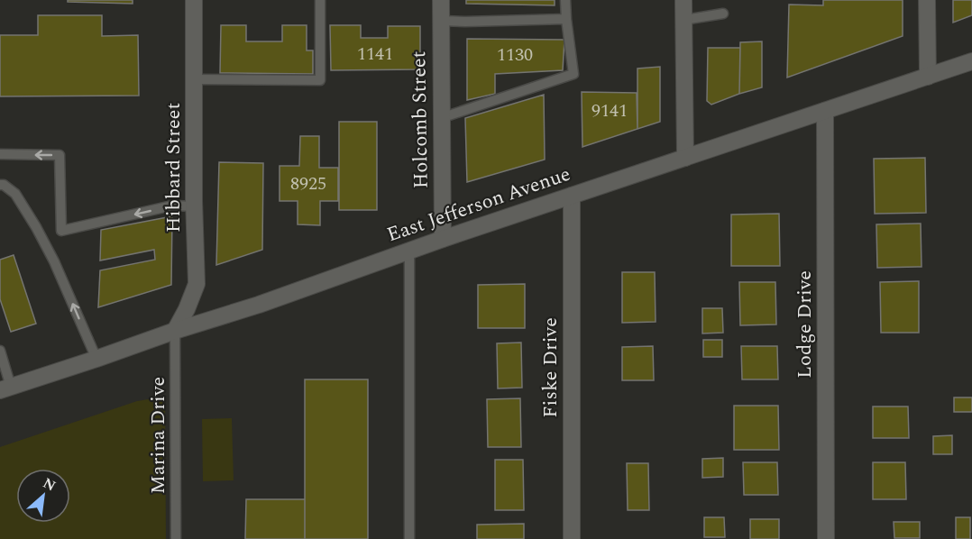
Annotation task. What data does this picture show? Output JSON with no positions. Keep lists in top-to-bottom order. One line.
{"streets":{"street":["Holcomb Street","Hibbard Street","East Jefferson Avenue","Lodge Drive","Fiske Drive"],"lane":["Marina Drive"]},"crossings":[["Holcomb Street","East Jefferson Avenue"],["Hibbard Street","East Jefferson Avenue"],["Hibbard Street","Marina Drive"],["East Jefferson Avenue","Lodge Drive"],["East Jefferson Avenue","Fiske Drive"],["East Jefferson Avenue","Marina Drive"]],"house_numbers":["1141","1130","9141","8925"],"north":"top right"}
